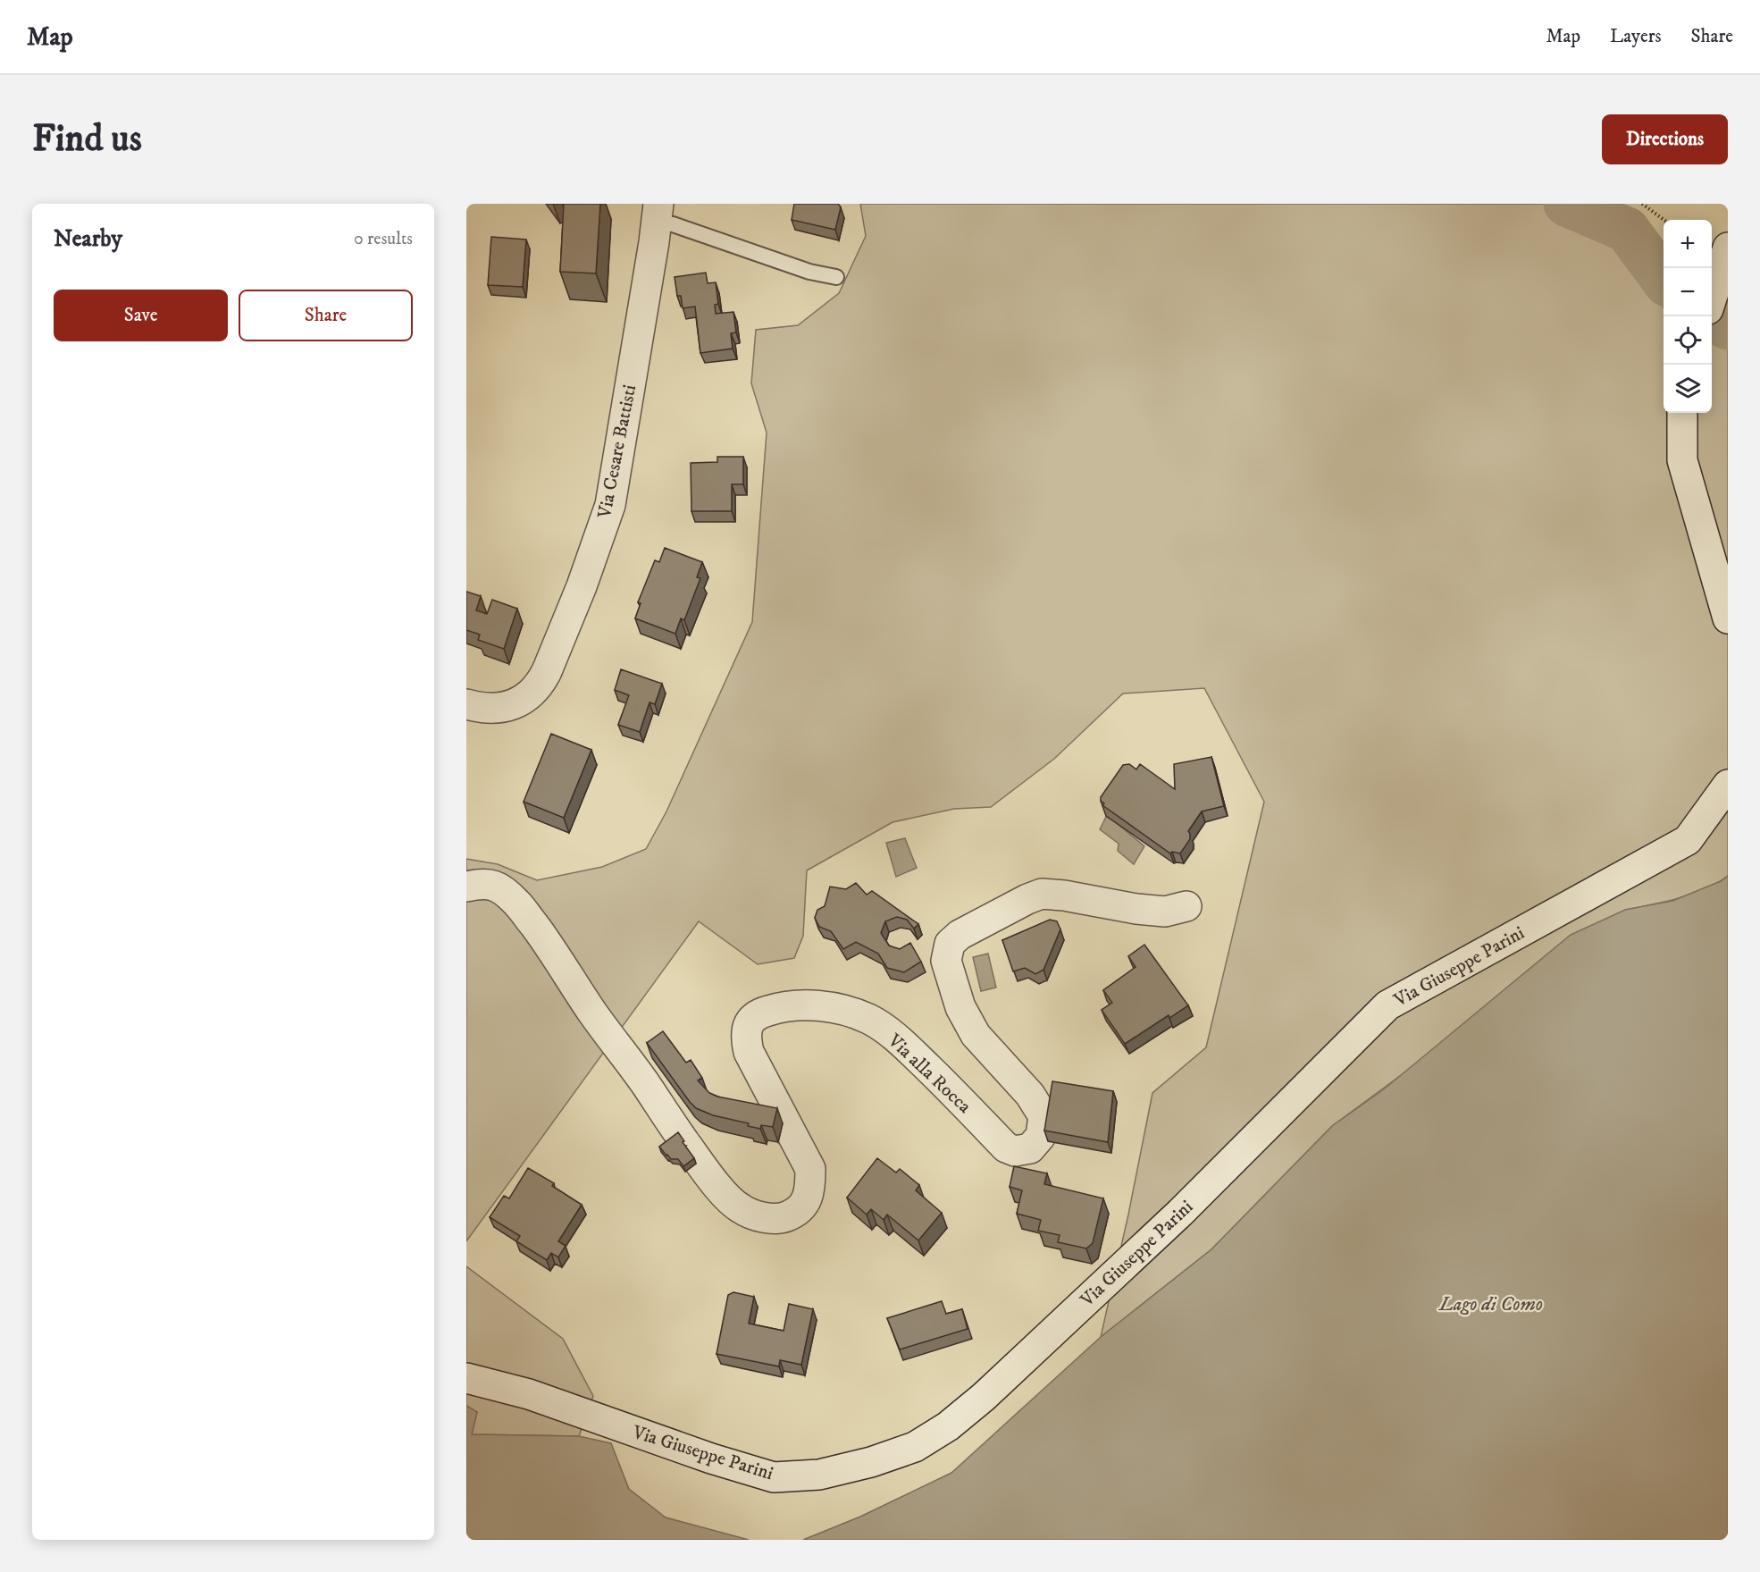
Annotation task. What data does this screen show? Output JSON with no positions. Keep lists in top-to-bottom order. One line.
{"streets":{"street":["Via Cesare Battisti","Via Giuseppe Parini","Via alla Rocca"]},"water":["Lago di Como"],"page":{"header":"Map","nav":["Map","Layers","Share"],"buttons":["Directions",["Save","Share"]],"title":"Find us","heading":["Nearby","0 results"],"map_buttons":["+","−"]}}
